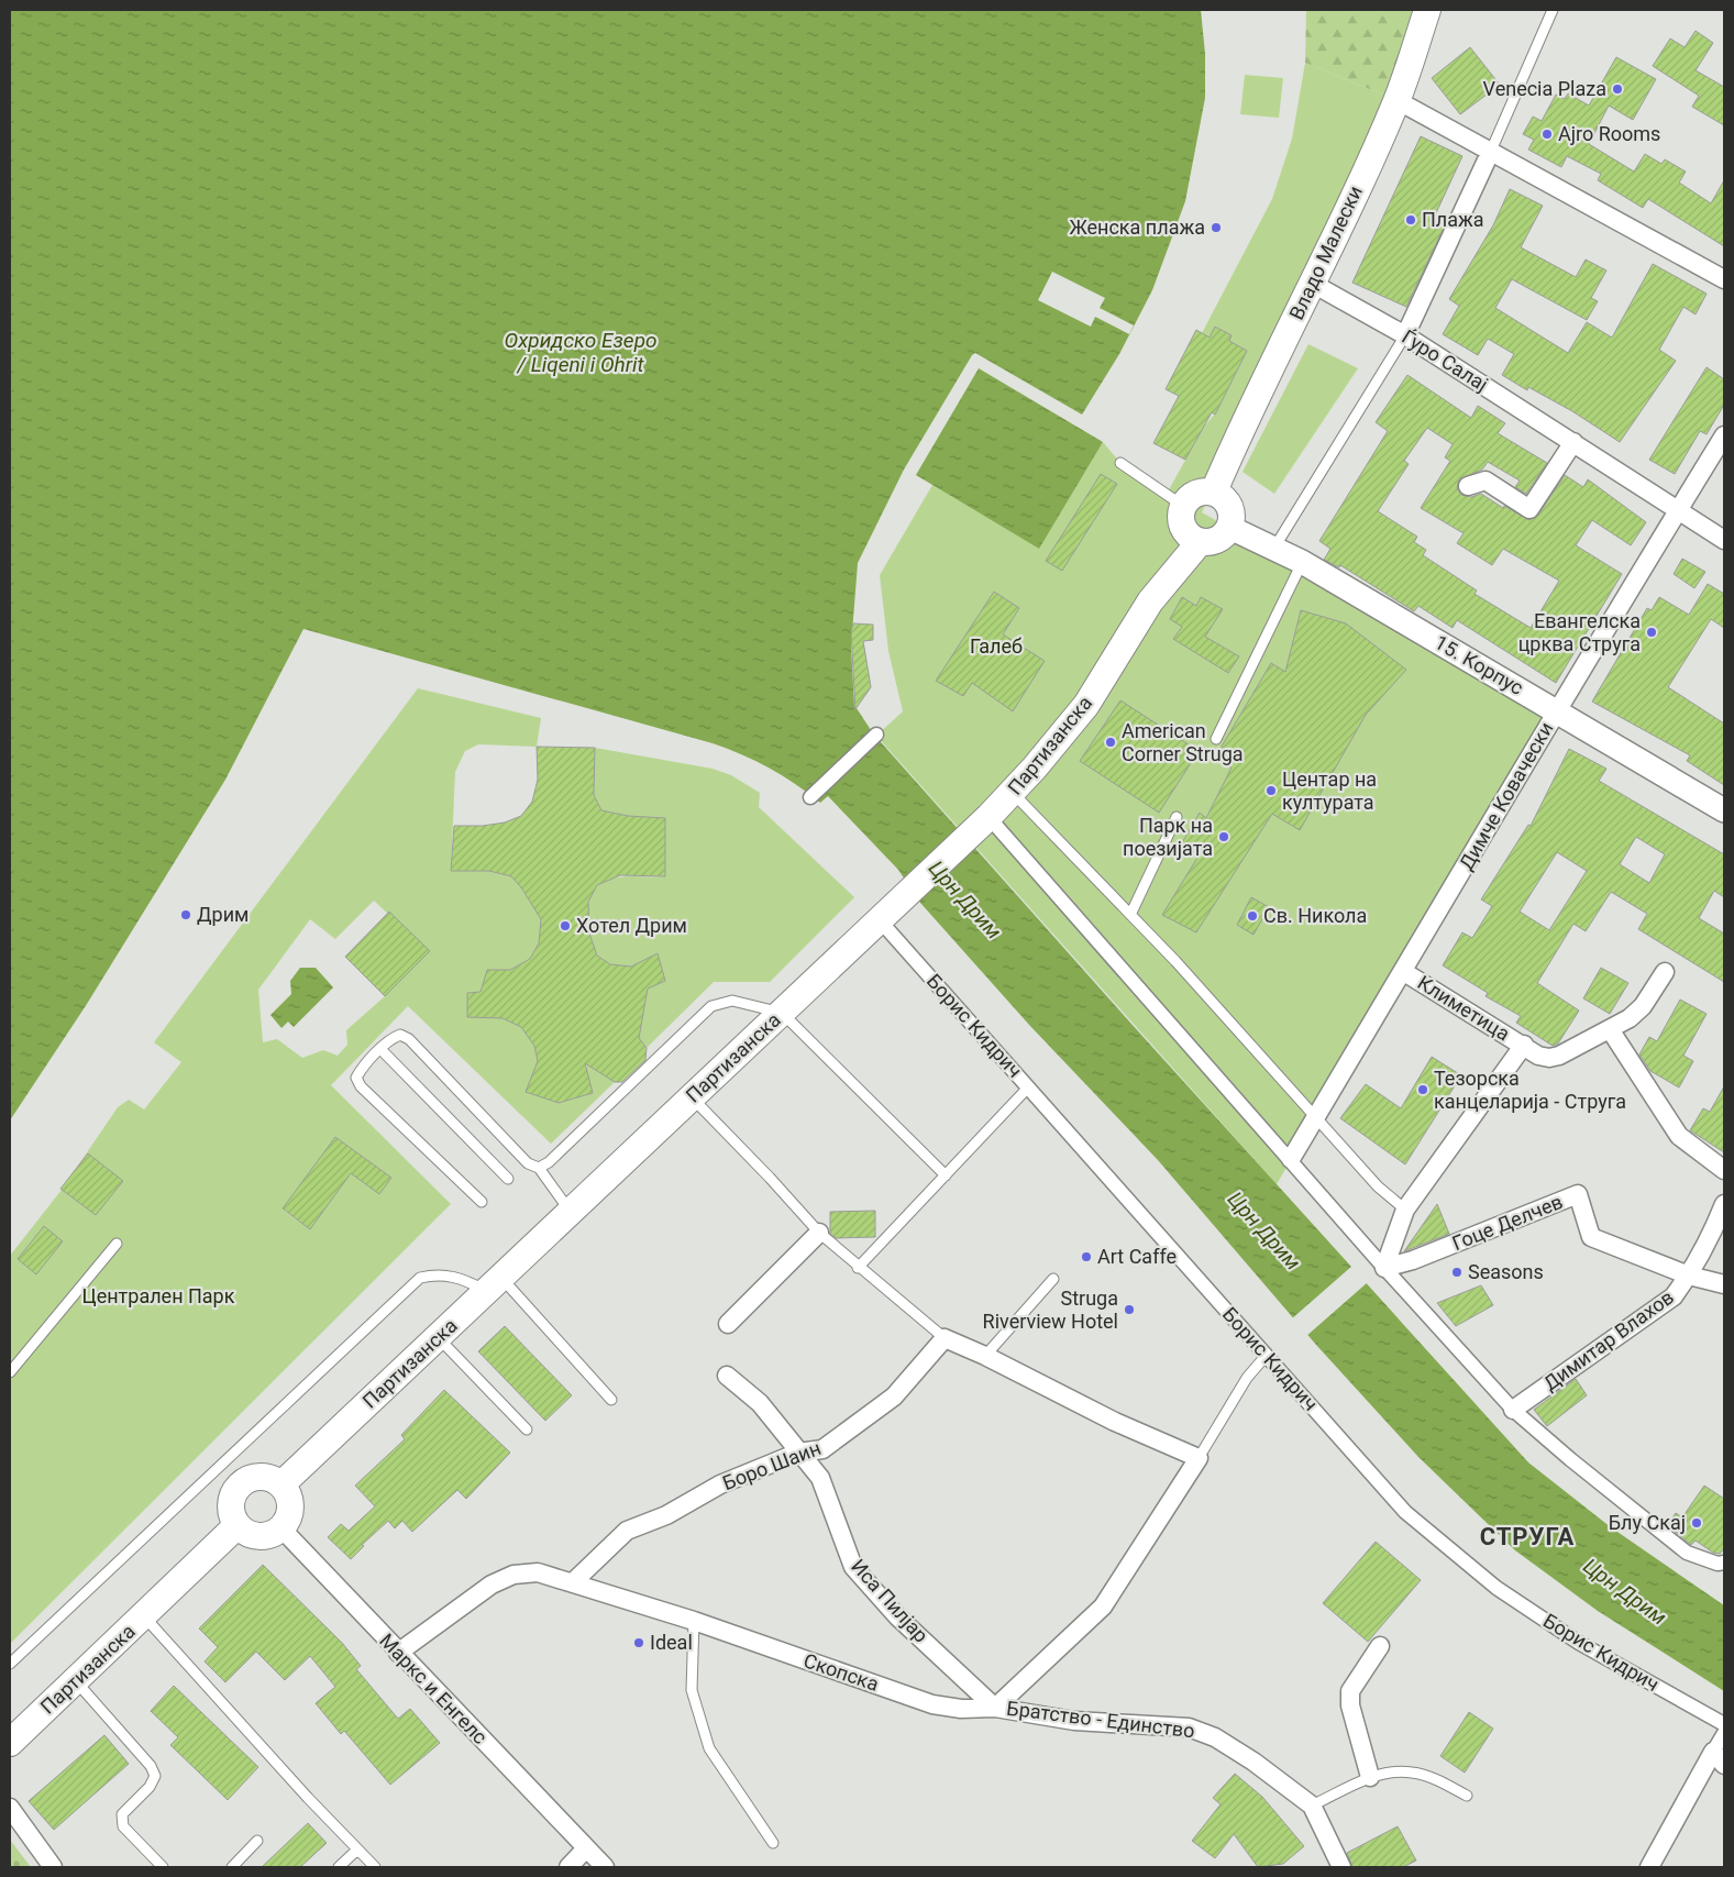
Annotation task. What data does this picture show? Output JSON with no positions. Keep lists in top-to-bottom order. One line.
{"streets":{"main road":["Владо Малески","Партизанска"],"street":["Ѓуро Салај","15. Корпус","Димче Ковачески","Климетица","Борис Кидрич","Гоце Делчев","Димитар Влахов","Боро Шаин","Иса Пилјар","Скопска","Маркс и Енгелс","Братство - Единство"]},"crossings":[["Владо Малески","Ѓуро Салај"],["Владо Малески","15. Корпус"],["Владо Малески","Партизанска"],["Ѓуро Салај","Димче Ковачески"],["15. Корпус","Партизанска"],["15. Корпус","Димче Ковачески"],["Партизанска","Борис Кидрич"],["Партизанска","Маркс и Енгелс"],["Димче Ковачески","Климетица"],["Климетица","Гоце Делчев"],["Гоце Делчев","Димитар Влахов"],["Боро Шаин","Иса Пилјар"],["Боро Шаин","Скопска"],["Иса Пилјар","Скопска"],["Иса Пилјар","Братство - Единство"],["Скопска","Маркс и Енгелс"],["Скопска","Братство - Единство"]],"districts":["СТРУГА"],"water":["Охридско Езеро / Liqeni i Ohrit","Црн Дрим"],"parks":["Галеб","Централен Парк"],"places":["Venecia Plaza","Ajro Rooms","Плажа","Женска плажа","Евангелска црква Струга","American Corner Struga","Центар на културата","Парк на поезијата","Дрим","Св. Никола","Хотел Дрим","Тезорска канцеларија - Струга","Art Caffe","Seasons","Struga Riverview Hotel","Блу Скај","Ideal"]}
